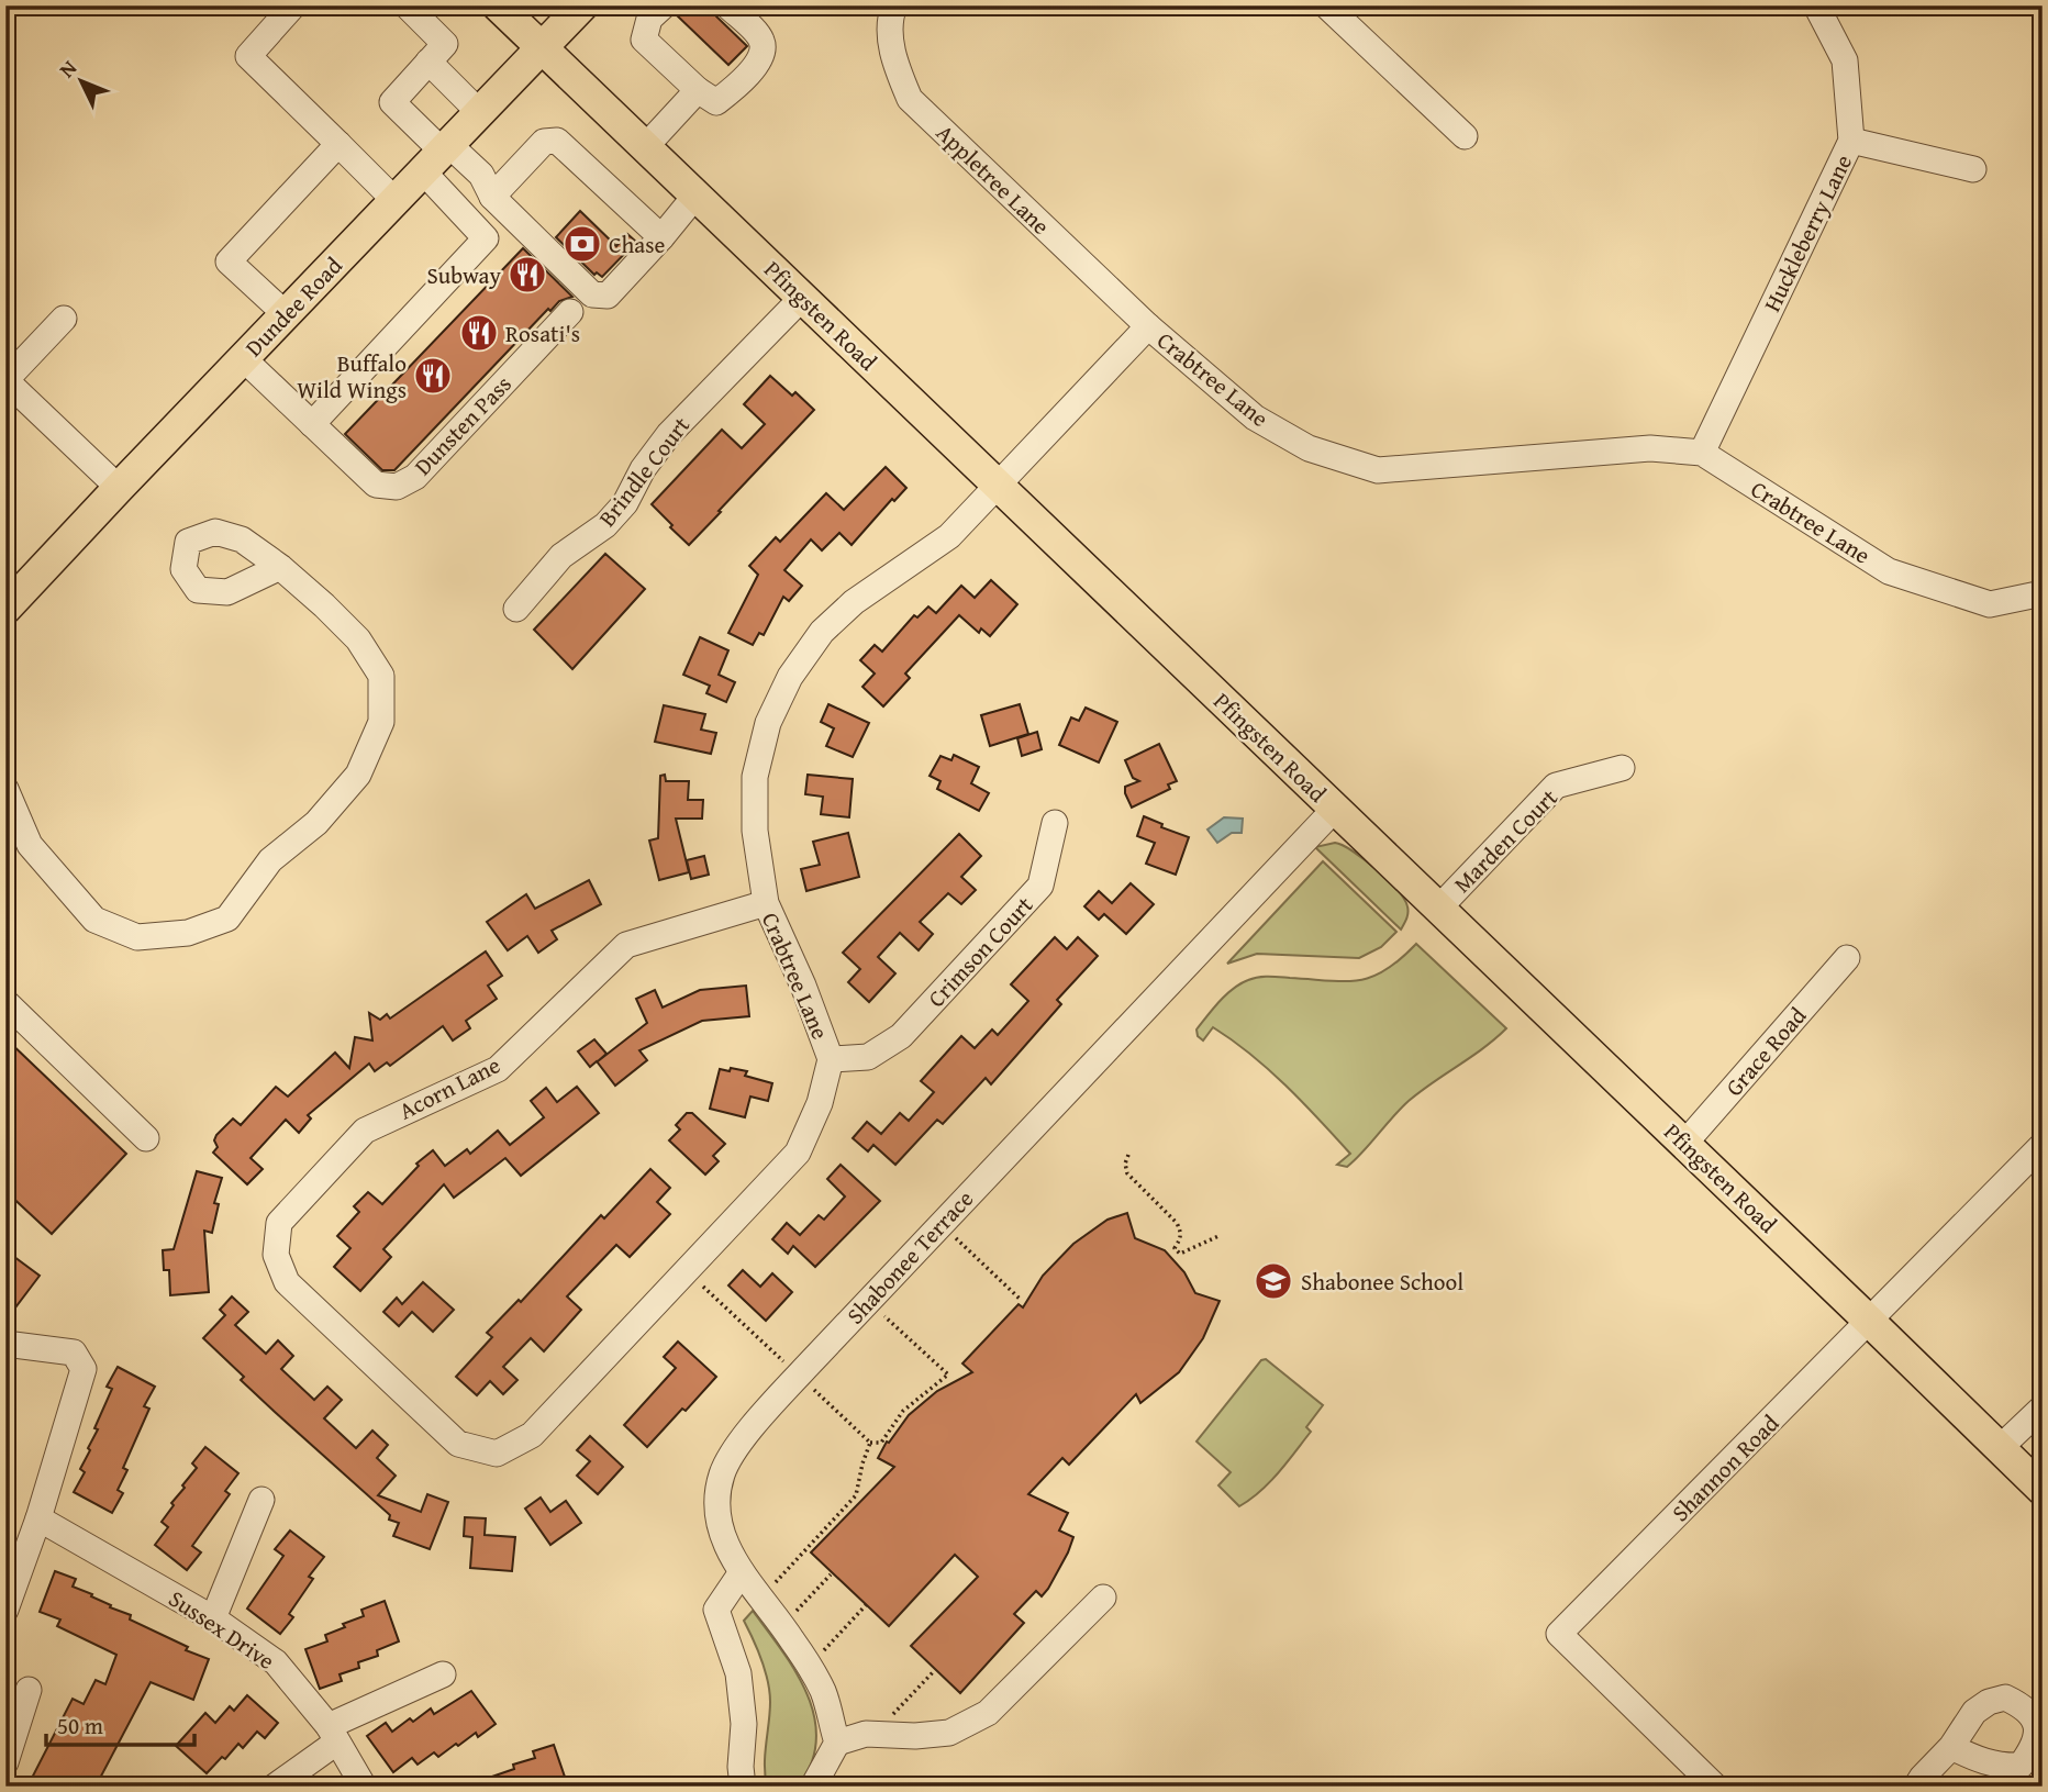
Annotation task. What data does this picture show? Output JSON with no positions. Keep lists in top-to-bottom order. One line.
{"streets":{"main road":["Dundee Road","Pfingsten Road"],"street":["Appletree Lane","Huckleberry Lane","Crabtree Lane","Dunsten Pass","Brindle Court","Marden Court","Crimson Court","Grace Road","Acorn Lane","Shabonee Terrace","Shannon Road","Sussex Drive"]},"crossings":[["Appletree Lane","Crabtree Lane"],["Huckleberry Lane","Crabtree Lane"],["Dundee Road","Pfingsten Road"],["Dundee Road","Dunsten Pass"],["Pfingsten Road","Crabtree Lane"],["Pfingsten Road","Brindle Court"],["Pfingsten Road","Marden Court"],["Pfingsten Road","Grace Road"],["Pfingsten Road","Shabonee Terrace"],["Pfingsten Road","Shannon Road"],["Crabtree Lane","Crimson Court"],["Crabtree Lane","Acorn Lane"]],"places":{"bank":["Chase"],"restaurant":["Subway","Rosati's","Buffalo Wild Wings"],"school or university":["Shabonee School"]},"scale_bar":"50 m","north":"top left"}
